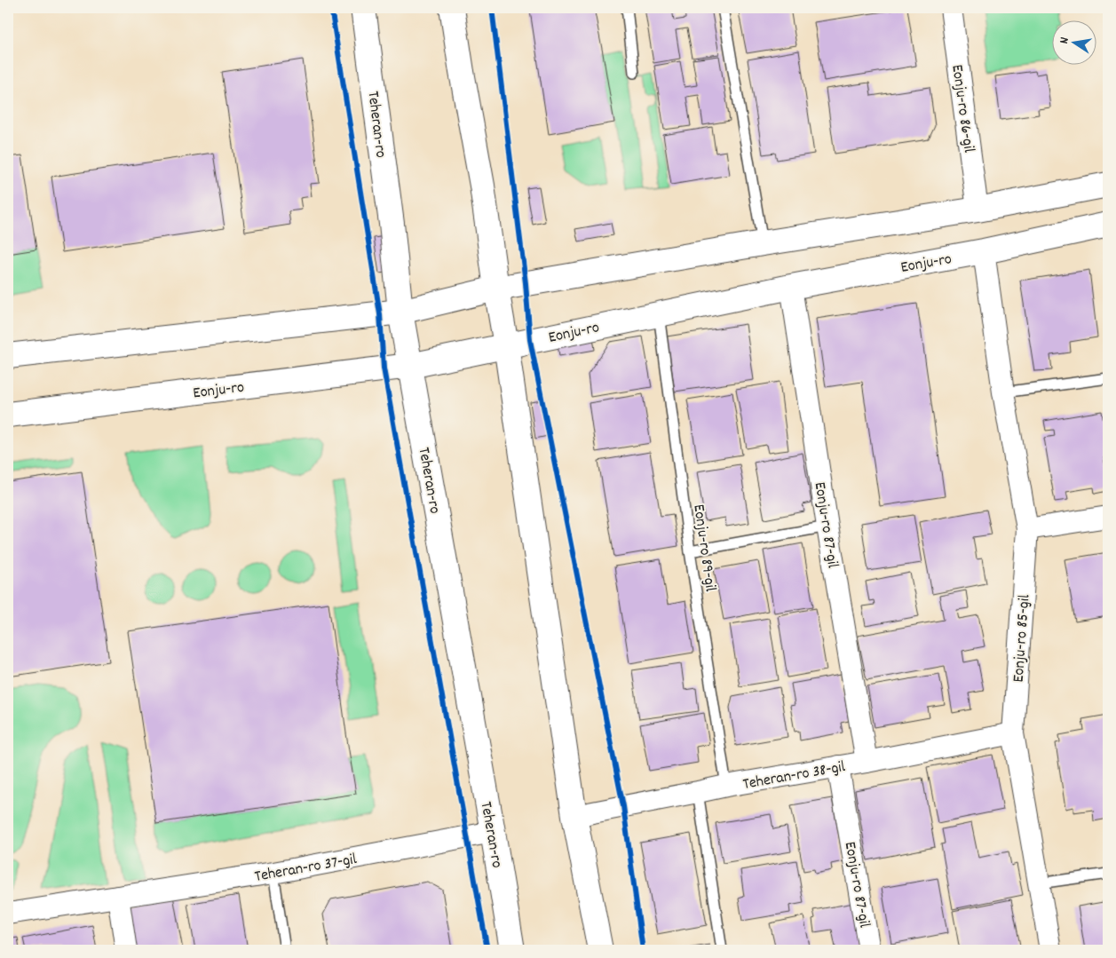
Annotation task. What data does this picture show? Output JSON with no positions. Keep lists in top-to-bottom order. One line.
{"streets":{"main road":["Teheran-ro","Eonju-ro"],"street":["Eonju-ro 86-gil","Eonju-ro 87-gil","Eonju-ro 85-gil","Teheran-ro 38-gil","Teheran-ro 37-gil"],"lane":["Eonju-ro 89-gil"]},"crossings":[["Teheran-ro","Eonju-ro"],["Teheran-ro","Teheran-ro 37-gil"],["Eonju-ro","Eonju-ro 87-gil"],["Eonju-ro","Eonju-ro 89-gil"],["Eonju-ro","Eonju-ro 85-gil"],["Eonju-ro 87-gil","Teheran-ro 38-gil"],["Eonju-ro 89-gil","Teheran-ro 38-gil"],["Eonju-ro 85-gil","Teheran-ro 38-gil"]],"north":"left"}
